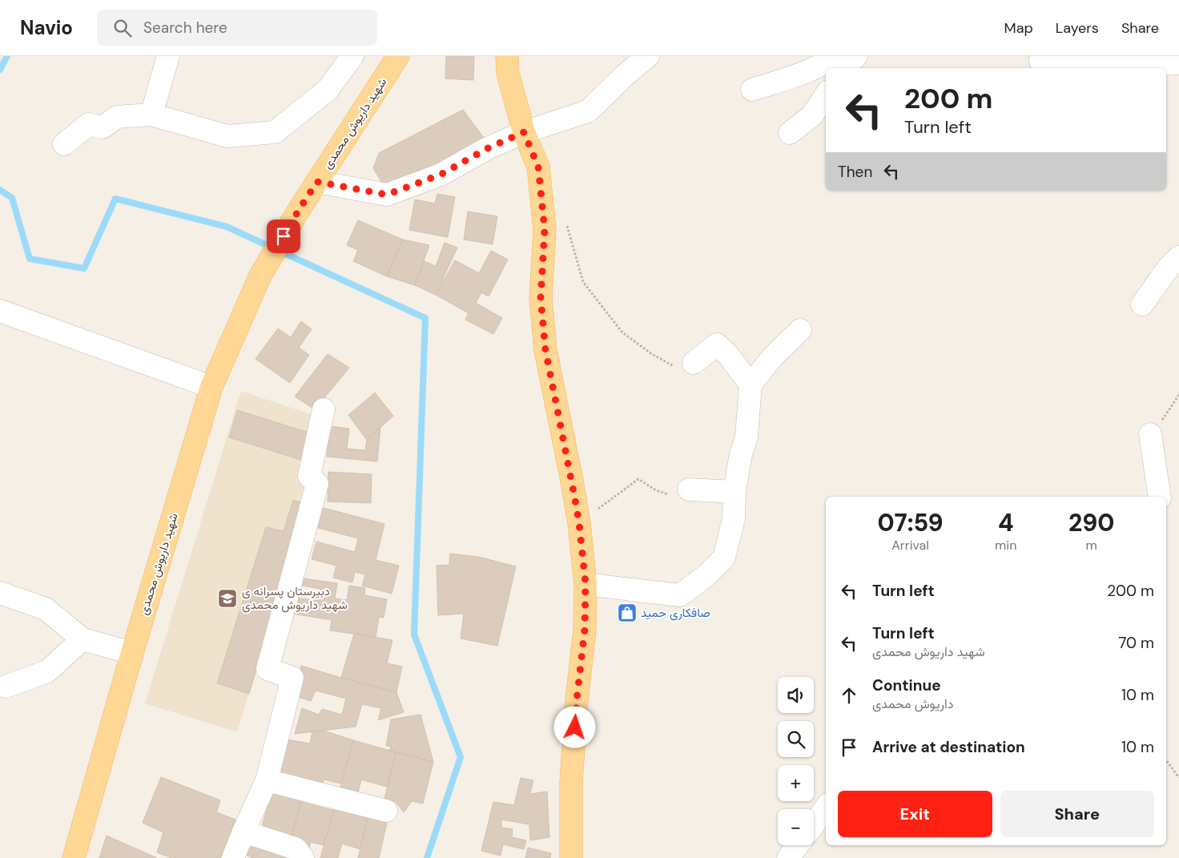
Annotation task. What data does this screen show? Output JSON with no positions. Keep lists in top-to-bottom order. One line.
{"streets":{"main road":["شهید داریوش محمدی"]},"places":{"school or university":["دبیرستان پسرانه ی شهید داریوش محمدی"],"shop":["صافکاری حمید"]},"page":{"header":"Navio","search":"Search here","nav":["Map","Layers","Share"],"turn":["200 m","Turn left"],"then":"Then","eta":["07:59","Arrival","4","min","290","m"],"list":[{"name":"Turn left","value":"200 m"},{"name":"Turn left","note":"شهید داریوش محمدی","value":"70 m"},{"name":"Continue","note":"داریوش محمدی","value":"10 m"},{"name":"Arrive at destination","value":"10 m"}],"map_buttons":["+","−"],"buttons":["Exit","Share"]}}
